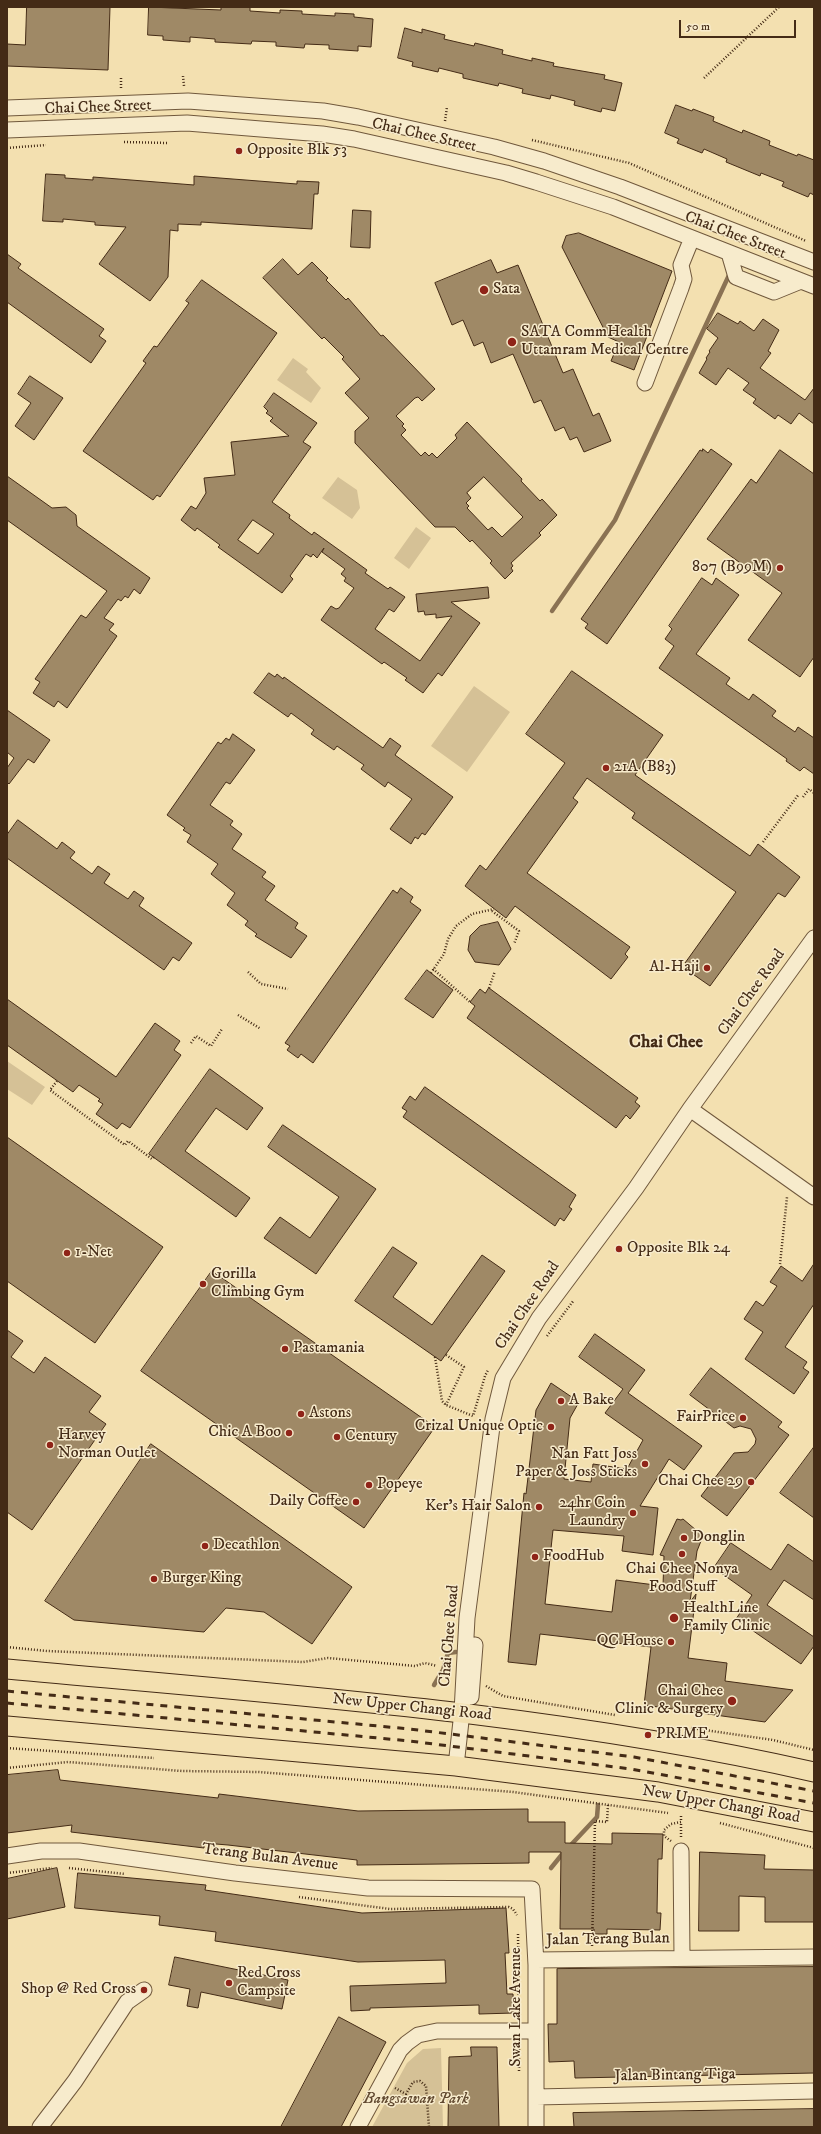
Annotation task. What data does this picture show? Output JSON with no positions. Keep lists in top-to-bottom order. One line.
{"streets":{"main road":["New Upper Changi Road"],"street":["Chai Chee Street","Chai Chee Road","Terang Bulan Avenue","Jalan Terang Bulan","Swan Lake Avenue","Jalan Bintang Tiga"]},"crossings":[["Chai Chee Road","New Upper Changi Road"],["Terang Bulan Avenue","Swan Lake Avenue"],["Jalan Terang Bulan","Swan Lake Avenue"],["Swan Lake Avenue","Jalan Bintang Tiga"]],"districts":["Chai Chee"],"parks":["Bangsawan Park"],"places":["Opposite Blk 53","Sata","SATA CommHealth Uttamram Medical Centre","807 (B99M)","21A (B83)","Al-Haji","Opposite Blk 24","1-Net","Gorilla Climbing Gym","Pastamania","A Bake","Astons","FairPrice","Crizal Unique Optic","Chic A Boo","Century","Harvey Norman Outlet","Nan Fatt Joss Paper & Joss Sticks","Chai Chee 29","Popeye","Daily Coffee","Ker’s Hair Salon","24hr Coin Laundry","Donglin","Decathlon","Chai Chee Nonya Food Stuff","FoodHub","Burger King","HealthLine Family Clinic","QC House","Chai Chee Clinic & Surgery","PRIME","Red Cross Campsite","Shop @ Red Cross"],"scale_bar":"50 m"}
